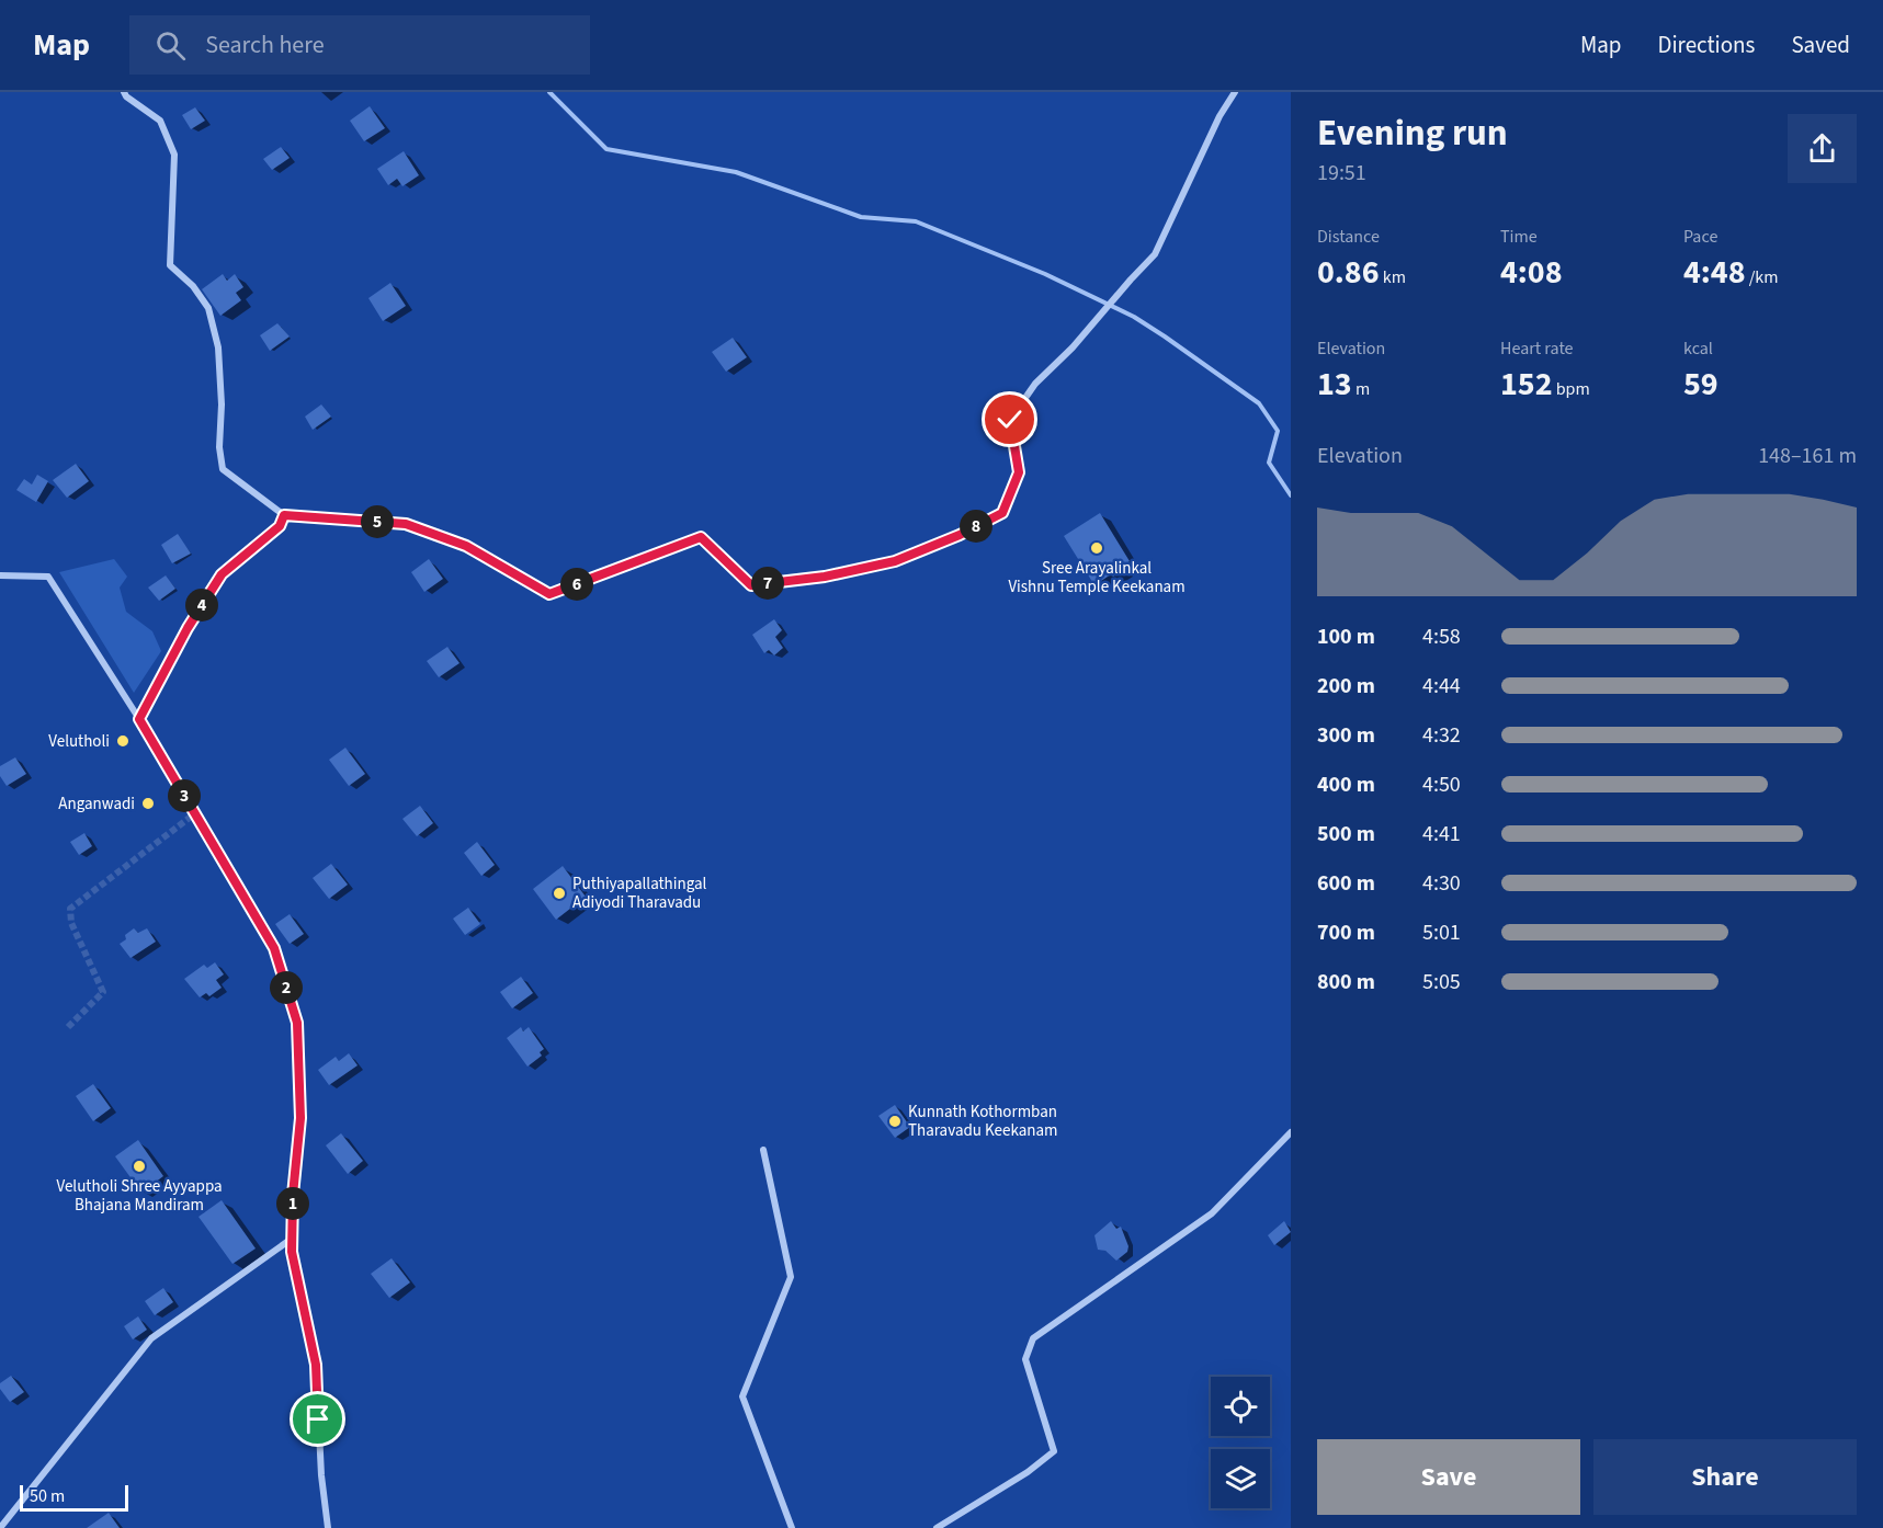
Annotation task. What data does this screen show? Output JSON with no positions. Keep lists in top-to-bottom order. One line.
{"places":["Sree Arayalinkal Vishnu Temple Keekanam","Velutholi","Anganwadi","Puthiyapallathingal Adiyodi Tharavadu","Kunnath Kothormban Tharavadu Keekanam","Velutholi Shree Ayyappa Bhajana Mandiram"],"scale_bar":"50 m","page":{"header":"Map","search":"Search here","nav":["Map","Directions","Saved"],"heading":["Evening run","19:51"],"stats":[["Distance","0.86 km"],["Time","4:08"],["Pace","4:48 /km"],["Elevation","13 m"],["Heart rate","152 bpm"],["kcal","59"]],"chart":["Elevation","148–161 m"],"pins":["5","8","7","6","4","3","2","1"],"list":[{"name":"100 m","note":"4:58"},{"name":"200 m","note":"4:44"},{"name":"300 m","note":"4:32"},{"name":"400 m","note":"4:50"},{"name":"500 m","note":"4:41"},{"name":"600 m","note":"4:30"},{"name":"700 m","note":"5:01"},{"name":"800 m","note":"5:05"}],"buttons":["Save","Share"],"scale":"50 m"}}
